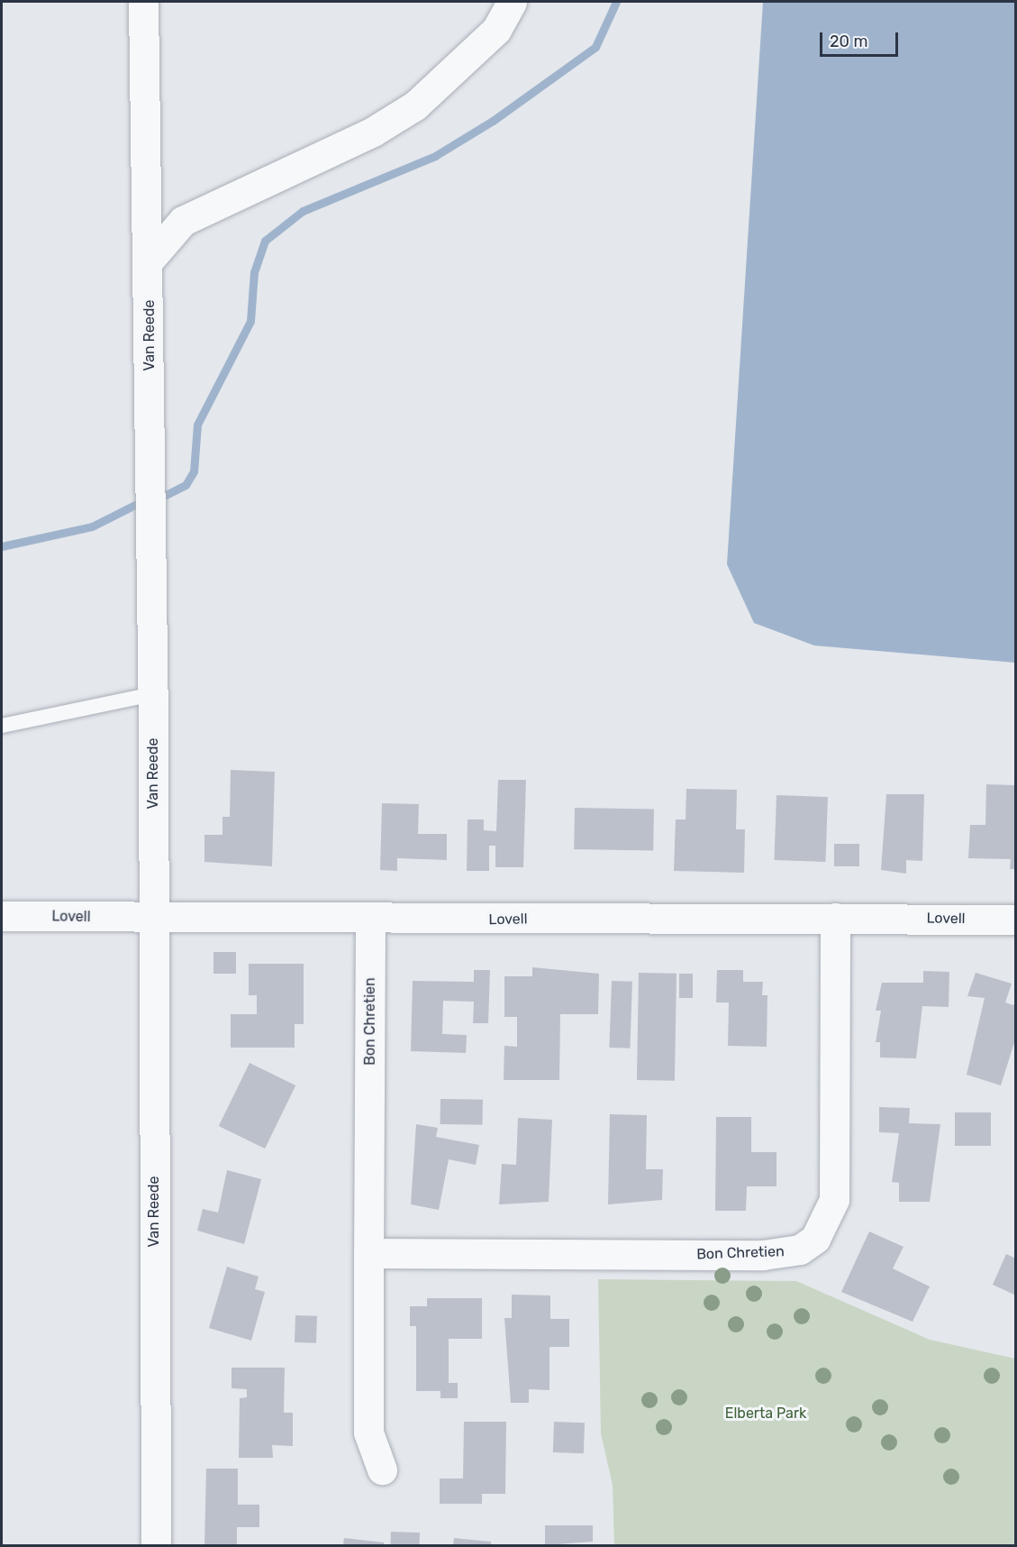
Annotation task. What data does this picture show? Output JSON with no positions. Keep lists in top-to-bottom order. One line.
{"streets":{"street":["Van Reede","Lovell","Bon Chretien"]},"crossings":[["Van Reede","Lovell"],["Lovell","Bon Chretien"]],"parks":["Elberta Park"],"scale_bar":"20 m"}
